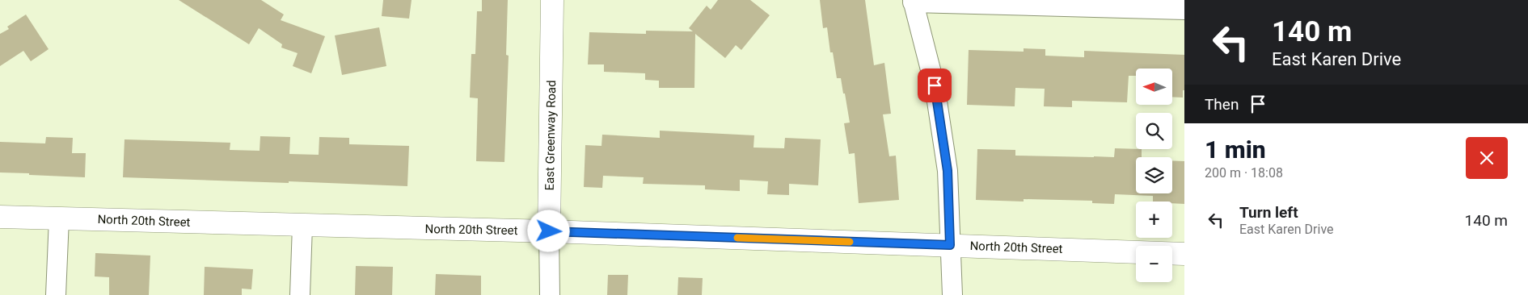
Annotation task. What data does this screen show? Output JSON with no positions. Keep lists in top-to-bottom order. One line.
{"streets":{"street":["East Greenway Road","North 20th Street"]},"crossings":[["East Greenway Road","North 20th Street"]],"north":"left","page":{"turn":["140 m","East Karen Drive"],"map_buttons":["+","−"],"then":"Then","heading":["1 min","200 m · 18:08"],"list":[{"name":"Turn left","note":"East Karen Drive","value":"140 m"}]}}
